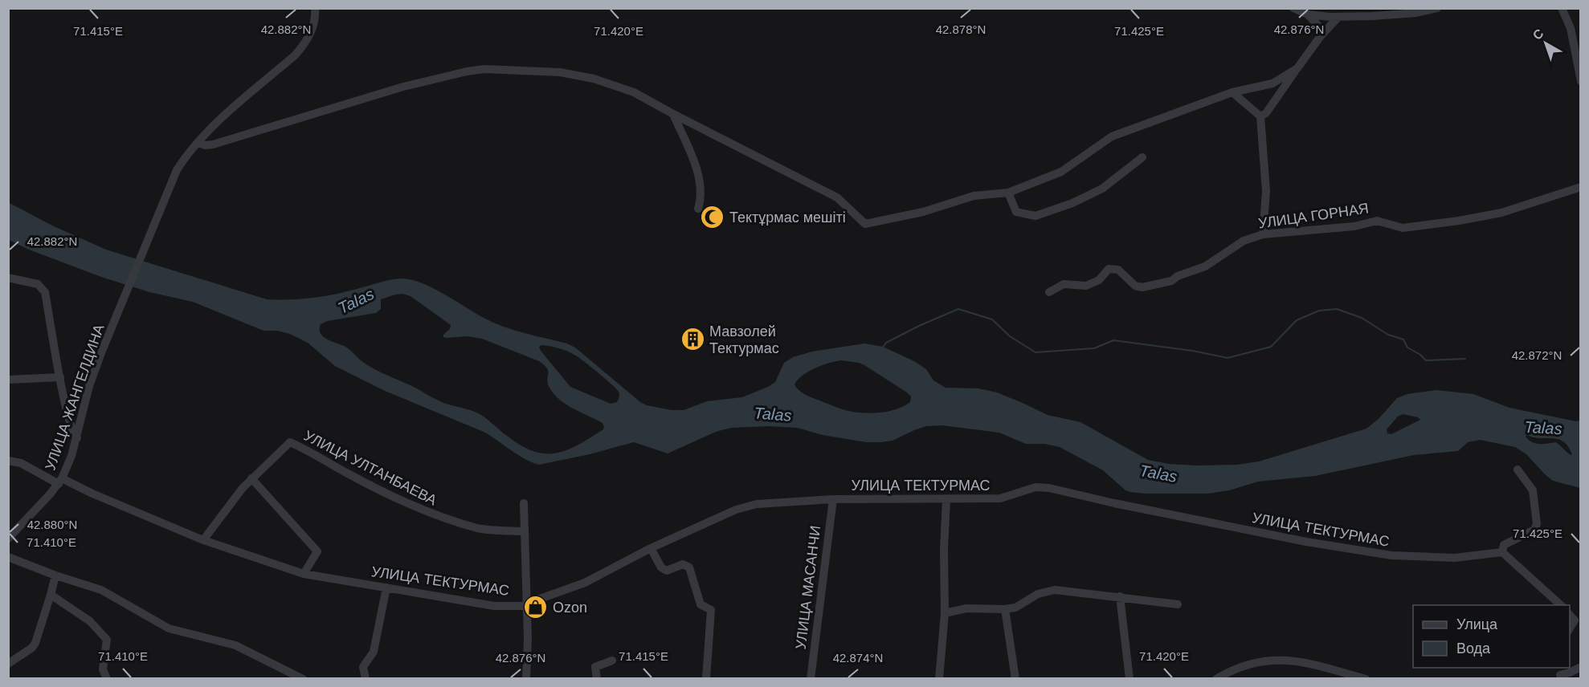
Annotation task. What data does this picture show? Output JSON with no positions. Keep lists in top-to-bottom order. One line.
{"streets":{"street":["УЛИЦА ГОРНАЯ","УЛИЦА ЖАНГЕЛДИНА","УЛИЦА УЛТАНБАЕВА","УЛИЦА ТЕКТУРМАС","УЛИЦА МАСАНЧИ"]},"crossings":[["УЛИЦА ЖАНГЕЛДИНА","УЛИЦА ТЕКТУРМАС"],["УЛИЦА ТЕКТУРМАС","УЛИЦА МАСАНЧИ"]],"water":["Talas"],"places":{"mosque":["Тектұрмас мешіті"],"building":["Мавзолей Тектурмас"],"shop":["Ozon"]},"legend":["Улица","Вода"],"north":"top left","coordinates":["42.882°N","42.878°N","42.876°N","71.420°E","71.415°E","71.425°E","42.872°N","42.880°N","71.410°E","42.874°N"]}
